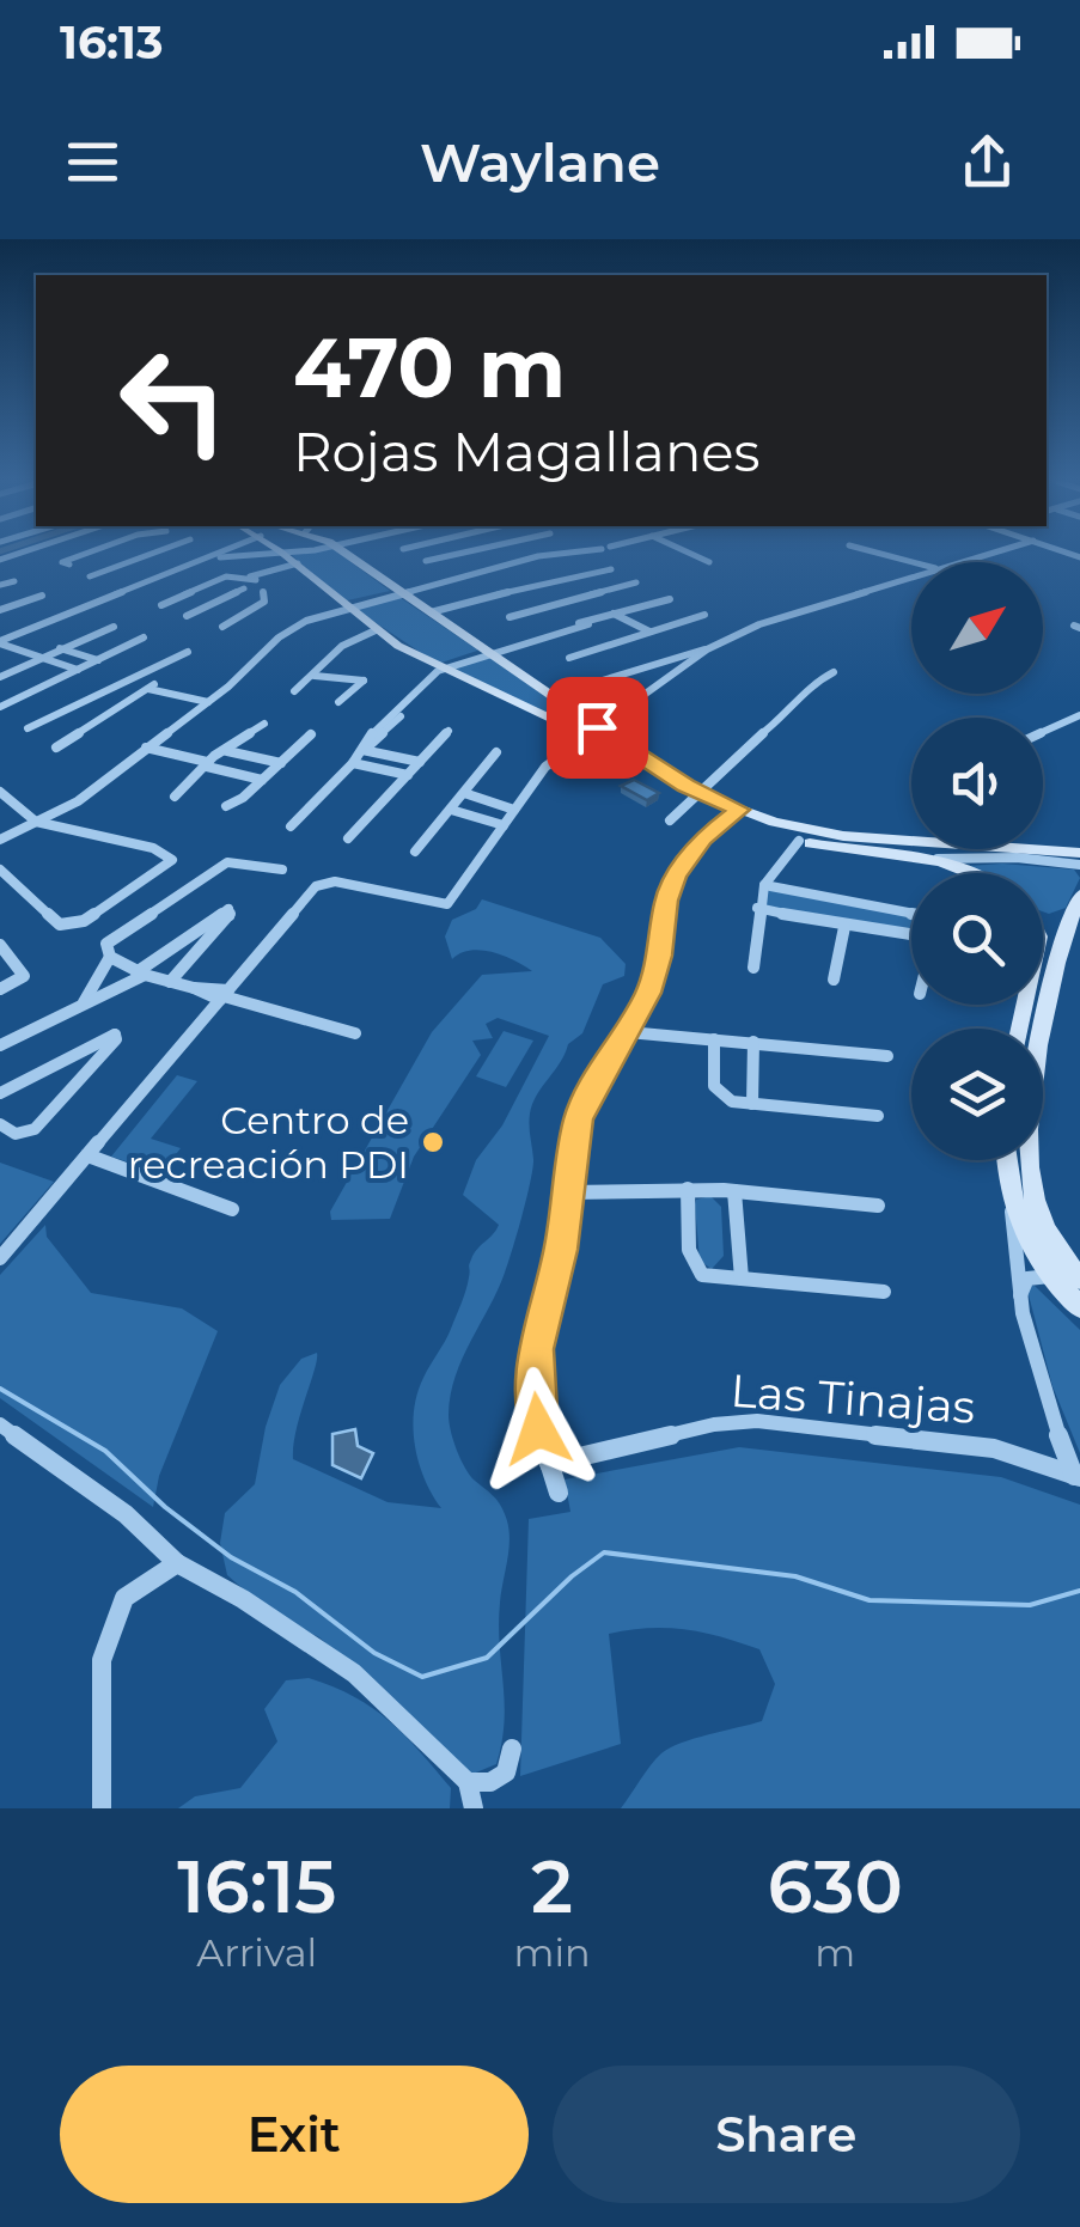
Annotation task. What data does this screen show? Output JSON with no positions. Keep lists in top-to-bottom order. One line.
{"streets":{"street":["Las Tinajas"]},"places":["Centro de recreación PDI"],"north":"top right","page":{"status":"16:13","header":"Waylane","turn":["470 m","Rojas Magallanes"],"eta":["16:15","Arrival","2","min","630","m"],"buttons":["Exit","Share"]}}
